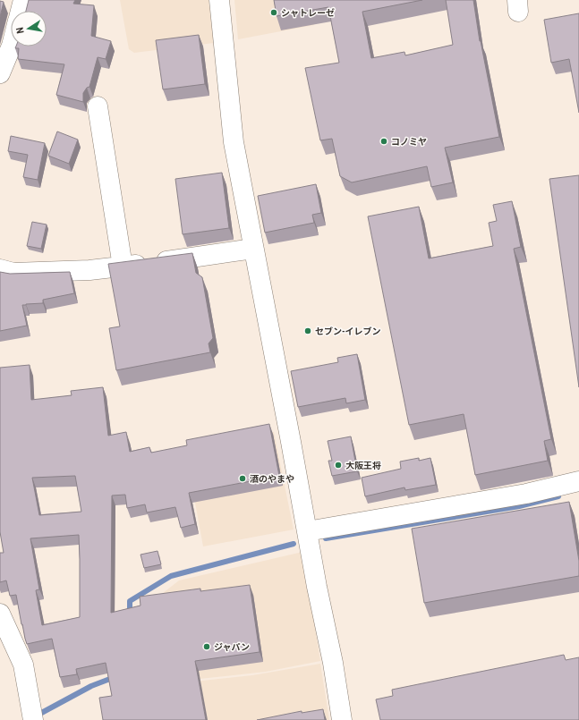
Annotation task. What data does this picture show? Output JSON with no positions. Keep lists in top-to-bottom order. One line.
{"places":["シャトレーゼ","コノミヤ","セブン-イレブン","大阪王将","酒のやまや","ジャパン"],"north":"left"}
